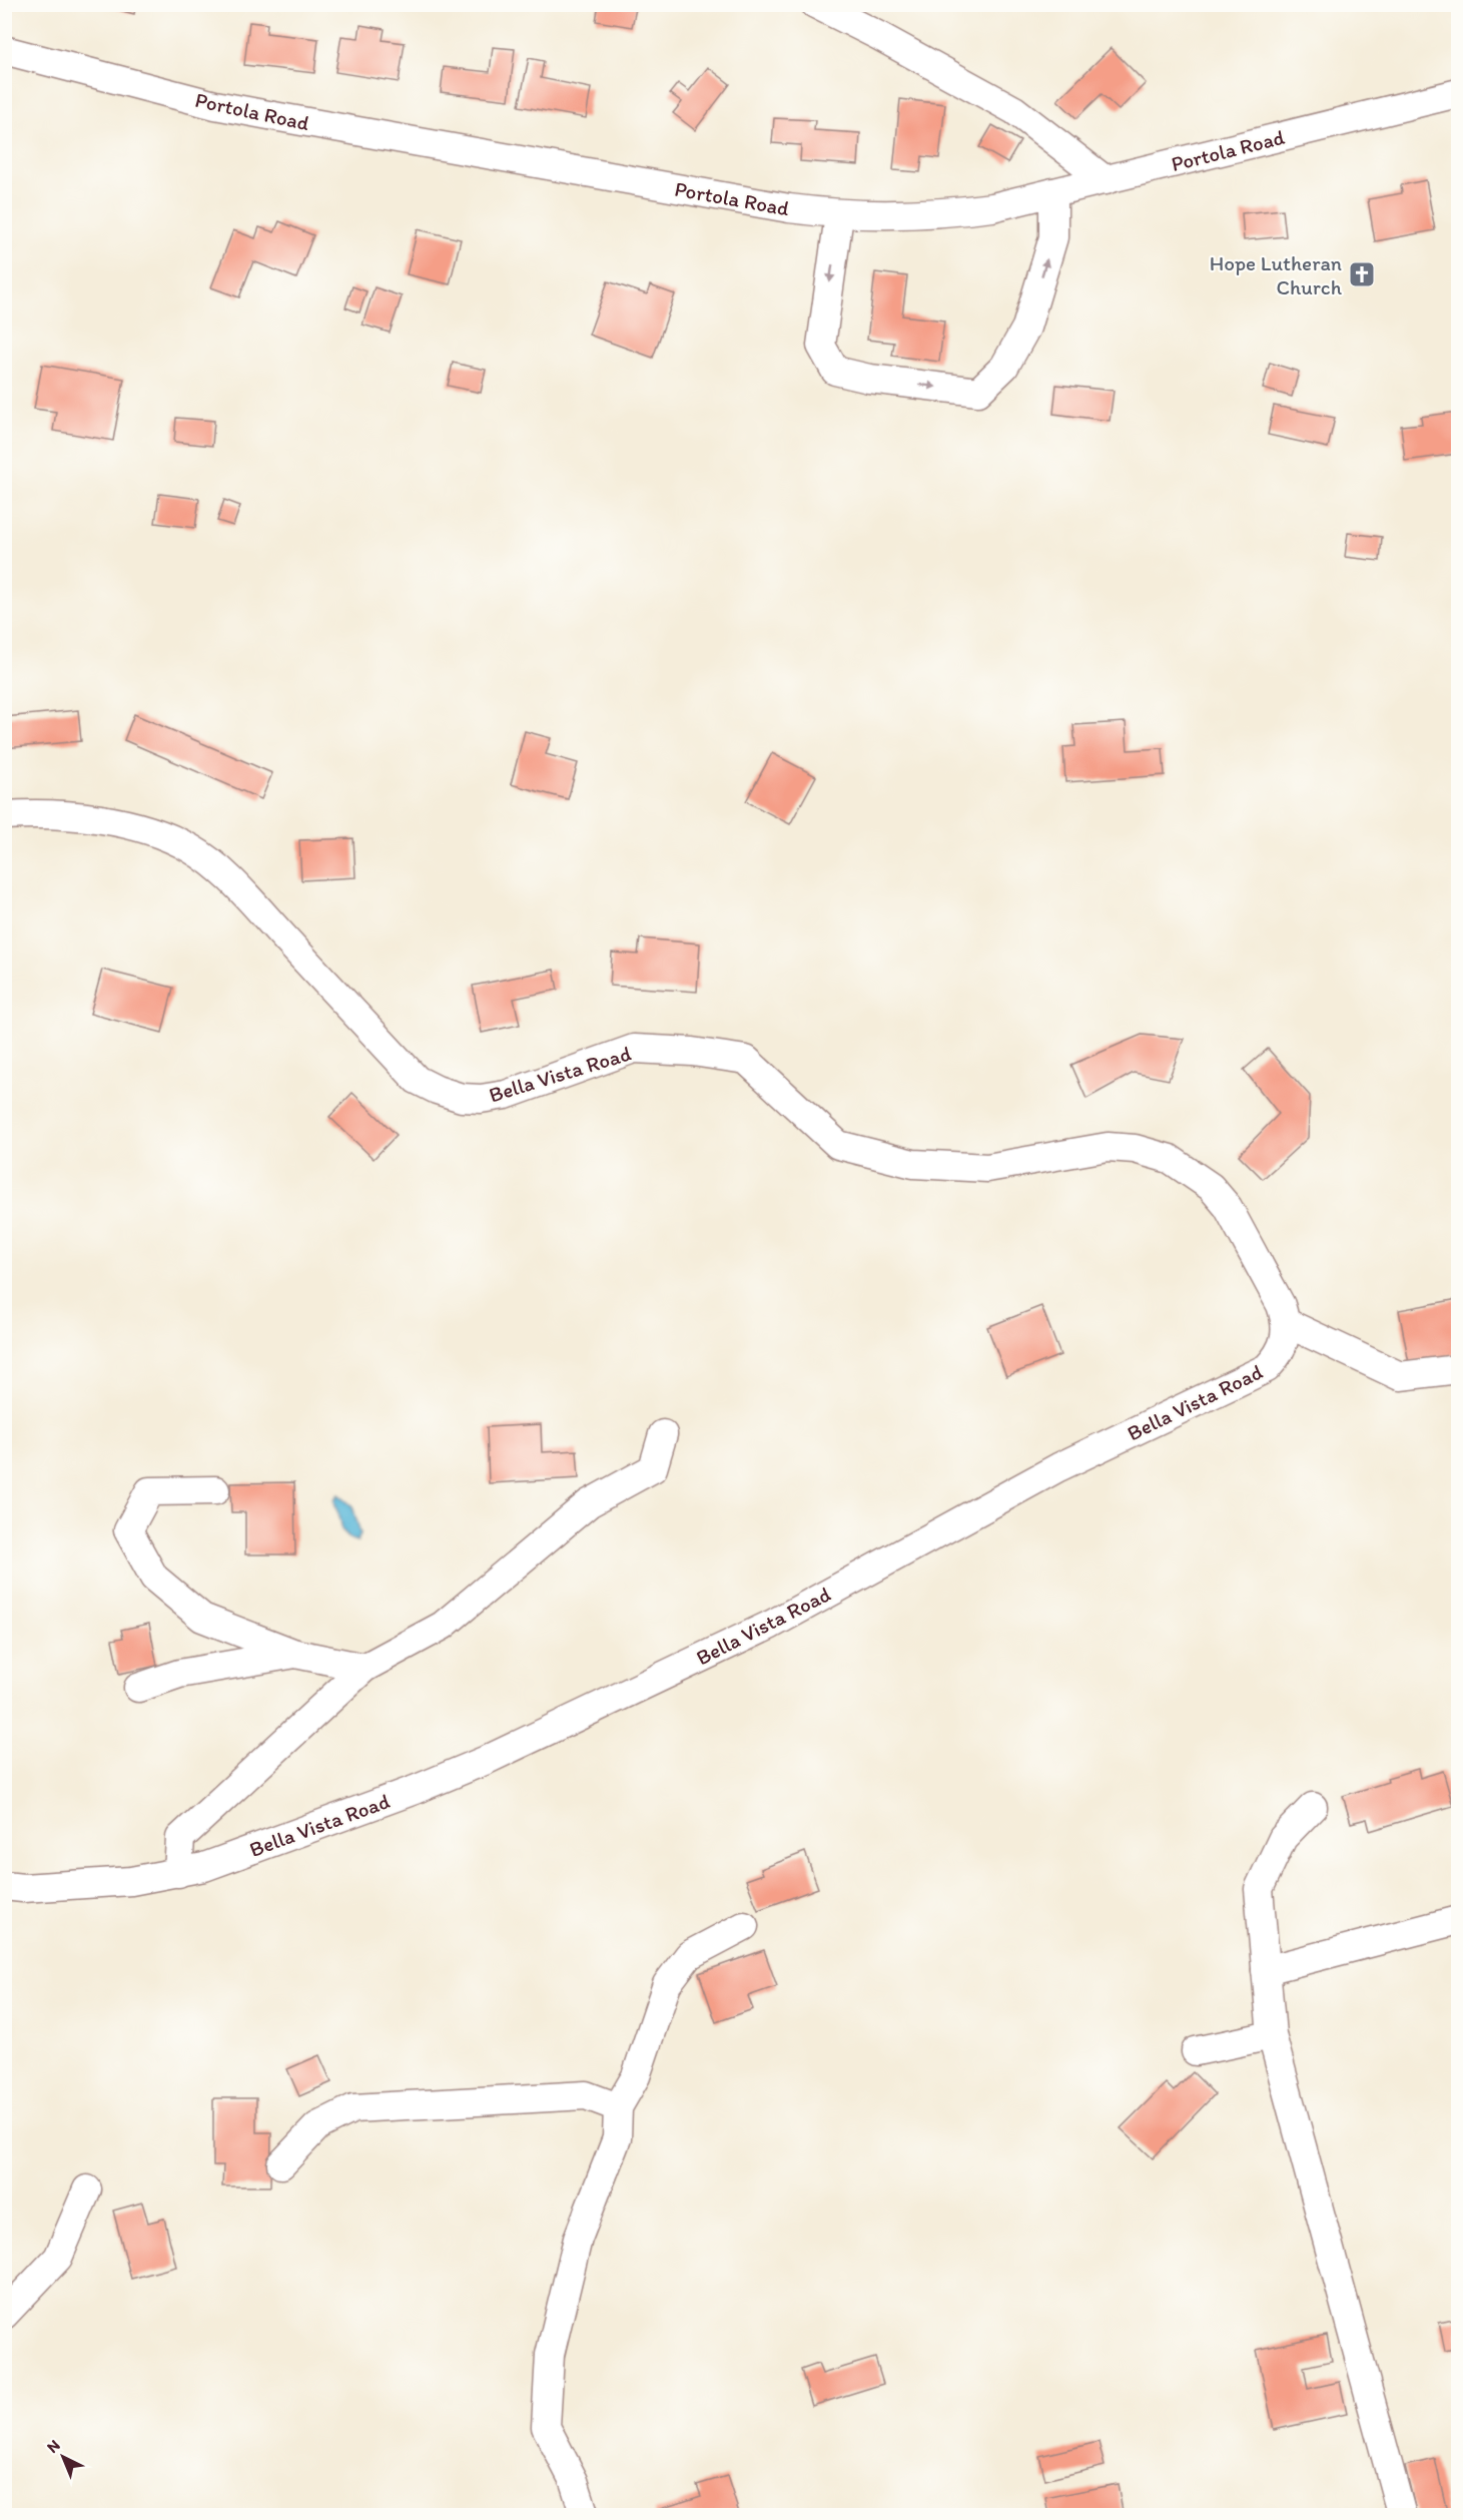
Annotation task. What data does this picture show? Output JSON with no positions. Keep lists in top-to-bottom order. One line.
{"streets":{"street":["Portola Road","Bella Vista Road"]},"places":{"church":["Hope Lutheran Church"]},"north":"top left"}
